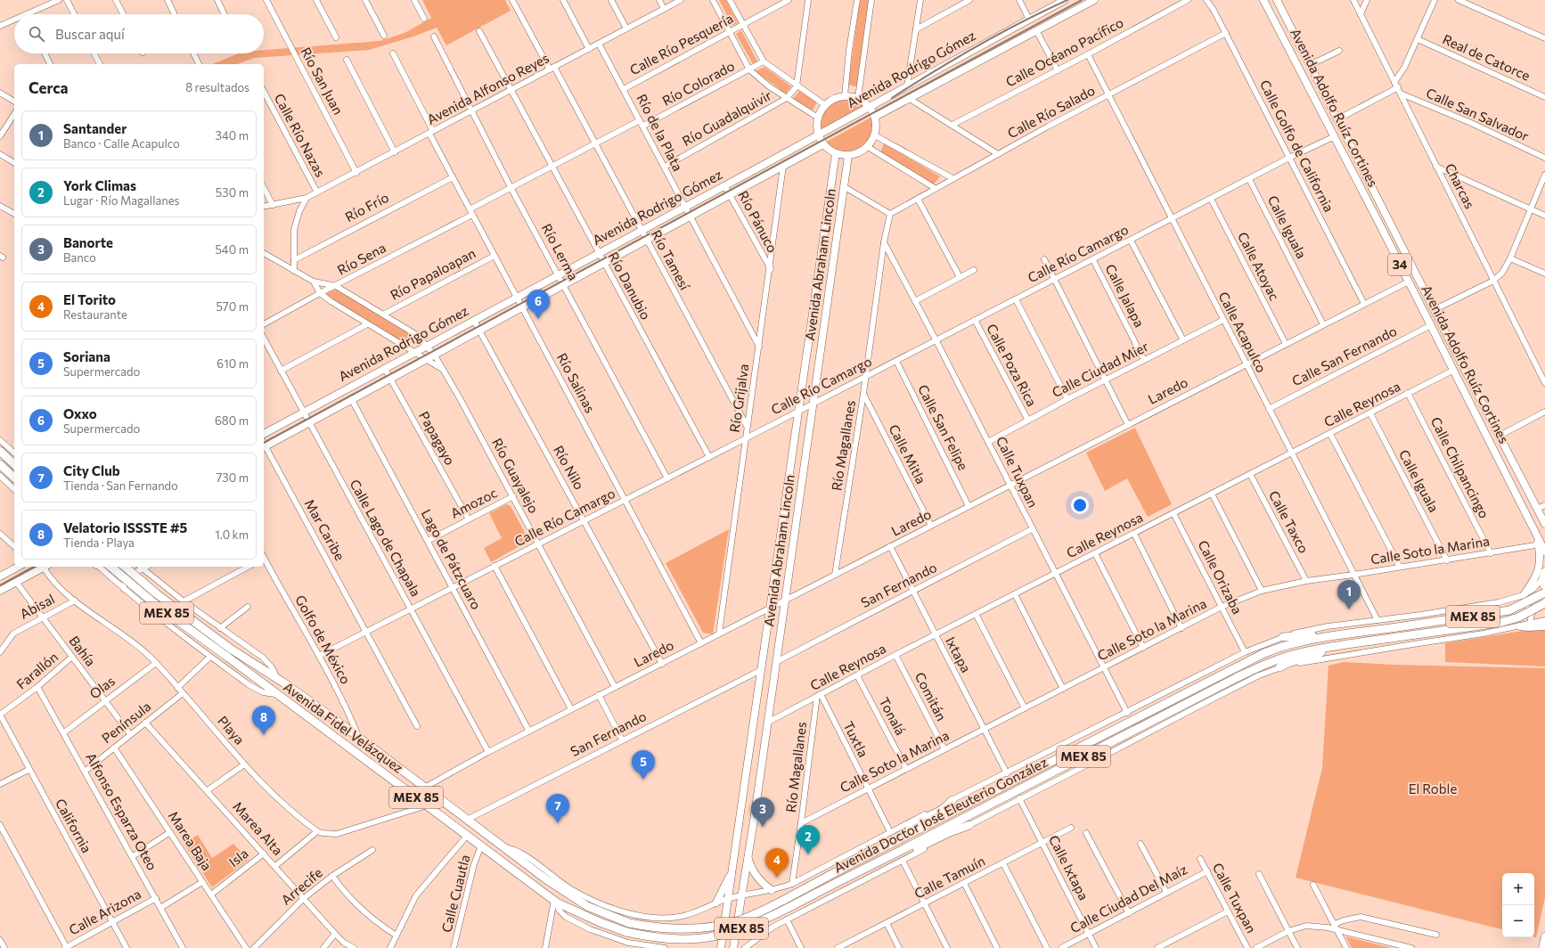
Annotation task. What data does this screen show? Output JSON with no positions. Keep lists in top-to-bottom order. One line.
{"streets":{"highway":["MEX 85","Avenida Fidel Velázquez","Avenida Doctor José Eleuterio González"],"main road":["Avenida Rodrigo Gómez","Avenida Adolfo Ruíz Cortines","Avenida Abraham Lincoln","34"],"street":["Calle Río Pesquería","Calle Océano Pacífico","Real de Catorce","Río San Juan","Río Colorado","Avenida Alfonso Reyes","Calle Río Salado","Calle San Salvador","Río Guadalquivir","Río de la Plata","Calle Río Nazas","Calle Golfo de California","Charcas","Río Frío","Río Pánuco","Calle Iguala","Río Lerma","Calle Río Camargo","Río Sena","Río Tamesí","Calle Atoyac","Río Papaloapan","Río Danubio","Calle Jalapa","Calle Acapulco","Calle San Fernando","Calle Poza Rica","Calle Ciudad Mier","Río Salinas","Laredo","Río Grijalva","Calle Reynosa","Calle San Felipe","Papagayo","Río Magallanes","Calle Mitla","Río Nilo","Calle Chilpancingo","Calle Tuxpan","Río Guayalejo","Amozoc","Calle Taxco","Mar Caribe","Calle Lago de Chapala","Calle Soto la Marina","Lago de Pátzcuaro","Calle Orizaba","San Fernando","Abisal","Golfo de México","Bahía","Ixtapa","Farallón","Olas","Comitán","Tonalá","Península","Playa","Tuxtla","Alfonso Esparza Oteo","California","Marea Alta","Marea Baja","Isla","Calle Ixtapa","Calle Tamuín","Arrecife","Calle Cuautla","Calle Ciudad Del Maíz","Calle Arizona"]},"crossings":[["Calle Río Pesquería","Río de la Plata"],["Calle Océano Pacífico","Calle Acapulco"],["Avenida Rodrigo Gómez","Río de la Plata"],["Avenida Rodrigo Gómez","Río Pánuco"],["Avenida Rodrigo Gómez","Río Lerma"],["Avenida Rodrigo Gómez","Río Tamesí"],["Avenida Rodrigo Gómez","Río Danubio"],["Avenida Rodrigo Gómez","Río Salinas"],["Avenida Rodrigo Gómez","Río Grijalva"],["Avenida Rodrigo Gómez","Papagayo"],["Avenida Rodrigo Gómez","Río Nilo"],["Avenida Rodrigo Gómez","Río Guayalejo"],["Avenida Rodrigo Gómez","Calle Lago de Chapala"],["Avenida Rodrigo Gómez","Lago de Pátzcuaro"],["Río San Juan","Avenida Alfonso Reyes"],["Río Colorado","Río de la Plata"],["Avenida Alfonso Reyes","Río de la Plata"],["Avenida Alfonso Reyes","Calle Río Nazas"],["Avenida Alfonso Reyes","Río Lerma"],["Avenida Alfonso Reyes","Río Tamesí"],["Avenida Alfonso Reyes","Río Danubio"],["Avenida Alfonso Reyes","Río Salinas"],["Avenida Adolfo Ruíz Cortines","Calle Río Camargo"],["Avenida Adolfo Ruíz Cortines","Calle San Fernando"],["Avenida Adolfo Ruíz Cortines","Laredo"],["Avenida Adolfo Ruíz Cortines","Calle Reynosa"],["Avenida Adolfo Ruíz Cortines","Calle Soto la Marina"],["Calle Río Salado","Calle Golfo de California"],["Calle Río Salado","Calle Acapulco"],["Calle Río Salado","Río Magallanes"],["Calle San Salvador","Charcas"],["Río Guadalquivir","Río de la Plata"],["Río de la Plata","Río Sena"],["Río de la Plata","Río Grijalva"],["Calle Golfo de California","Calle Río Camargo"],["Calle Golfo de California","Laredo"],["Río Frío","Río Salinas"],["Río Pánuco","Río Grijalva"],["Calle Iguala","Calle Río Camargo"],["Calle Iguala","Laredo"],["Calle Iguala","Calle Reynosa"],["Calle Iguala","Calle Soto la Marina"],["Río Lerma","Calle Río Camargo"],["Río Lerma","Río Sena"],["Calle Río Camargo","Avenida Abraham Lincoln"],["Calle Río Camargo","Calle Atoyac"],["Calle Río Camargo","Río Danubio"],["Calle Río Camargo","Calle Jalapa"],["Calle Río Camargo","Calle Acapulco"],["Calle Río Camargo","Calle Poza Rica"],["Calle Río Camargo","Río Salinas"],["Calle Río Camargo","Río Grijalva"],["Calle Río Camargo","Calle San Felipe"],["Calle Río Camargo","Río Magallanes"],["Calle Río Camargo","Río Nilo"],["Calle Río Camargo","Calle Tuxpan"],["Calle Río Camargo","Río Guayalejo"],["Calle Río Camargo","Mar Caribe"],["Calle Río Camargo","Calle Lago de Chapala"],["Calle Río Camargo","Lago de Pátzcuaro"],["Calle Río Camargo","Golfo de México"],["Río Sena","Río Tamesí"],["Río Sena","Río Danubio"],["Río Sena","Río Salinas"],["Río Sena","Río Guayalejo"],["Río Tamesí","Río Grijalva"],["Avenida Abraham Lincoln","Laredo"],["Avenida Abraham Lincoln","Calle Reynosa"],["Avenida Abraham Lincoln","San Fernando"],["Calle Atoyac","Laredo"],["Río Papaloapan","Río Salinas"],["Río Papaloapan","Río Guayalejo"],["Calle Jalapa","Calle Ciudad Mier"],["Calle Acapulco","Calle San Fernando"],["Calle Acapulco","Calle Ciudad Mier"],["Calle Acapulco","Laredo"],["Calle Acapulco","Calle Reynosa"],["Calle Acapulco","Calle Soto la Marina"],["Calle Poza Rica","Calle Ciudad Mier"],["Calle Ciudad Mier","Calle Tuxpan"],["Río Salinas","Laredo"],["Laredo","Río Grijalva"],["Laredo","Calle San Felipe"],["Laredo","Río Magallanes"],["Laredo","Calle Mitla"],["Laredo","Río Nilo"],["Laredo","Calle Tuxpan"],["Laredo","Río Guayalejo"],["Laredo","Calle Lago de Chapala"],["Laredo","Lago de Pátzcuaro"],["Laredo","Ixtapa"],["Laredo","Avenida Fidel Velázquez"],["Calle Reynosa","Río Magallanes"],["Calle Reynosa","Calle Chilpancingo"],["Calle Reynosa","Calle Tuxpan"],["Calle Reynosa","Calle Taxco"],["Calle Reynosa","Calle Orizaba"],["Calle Reynosa","Ixtapa"],["Calle Reynosa","Comitán"],["Calle Reynosa","Tonalá"],["Calle Reynosa","Tuxtla"],["Papagayo","Amozoc"],["Río Magallanes","Calle Mitla"],["Río Magallanes","Calle Tuxpan"],["Río Magallanes","Calle Soto la Marina"],["Río Magallanes","Tuxtla"],["Calle Chilpancingo","Calle Soto la Marina"],["Calle Tuxpan","Calle Soto la Marina"],["Calle Tuxpan","San Fernando"],["Calle Tuxpan","Calle Ciudad Del Maíz"],["Río Guayalejo","Amozoc"],["Amozoc","Lago de Pátzcuaro"],["Calle Taxco","Calle Soto la Marina"],["Calle Soto la Marina","Calle Orizaba"],["Calle Soto la Marina","Ixtapa"],["Calle Soto la Marina","Comitán"],["Calle Soto la Marina","Tonalá"],["Calle Soto la Marina","Tuxtla"],["San Fernando","Ixtapa"],["San Fernando","Avenida Fidel Velázquez"],["Abisal","Bahía"],["Abisal","Playa"],["Golfo de México","Avenida Fidel Velázquez"],["Bahía","Farallón"],["Bahía","Olas"],["Bahía","Península"],["Farallón","Alfonso Esparza Oteo"],["Farallón","California"],["Olas","Playa"],["Olas","Alfonso Esparza Oteo"],["Península","Playa"],["Península","Alfonso Esparza Oteo"],["Península","Marea Alta"],["Península","Marea Baja"],["Avenida Fidel Velázquez","Playa"],["Avenida Fidel Velázquez","Avenida Doctor José Eleuterio González"],["Avenida Fidel Velázquez","Calle Cuautla"],["Alfonso Esparza Oteo","Calle Arizona"],["California","Calle Arizona"],["Marea Alta","Isla"],["Marea Alta","Arrecife"],["Marea Baja","Isla"],["Calle Ixtapa","Calle Tamuín"],["Calle Ixtapa","Calle Ciudad Del Maíz"]],"parks":["El Roble"],"page":{"search":"Buscar aquí","heading":["Cerca","8 resultados"],"list":[{"mark":"1","name":"Santander","note":"Banco · Calle Acapulco","value":"340 m"},{"mark":"2","name":"York Climas","note":"Lugar · Río Magallanes","value":"530 m"},{"mark":"3","name":"Banorte","note":"Banco","value":"540 m"},{"mark":"4","name":"El Torito","note":"Restaurante","value":"570 m"},{"mark":"5","name":"Soriana","note":"Supermercado","value":"610 m"},{"mark":"6","name":"Oxxo","note":"Supermercado","value":"680 m"},{"mark":"7","name":"City Club","note":"Tienda · San Fernando","value":"730 m"},{"mark":"8","name":"Velatorio ISSSTE #5","note":"Tienda · Playa","value":"1.0 km"}],"pins":["6","1","8","5","7","3","2","4"],"map_buttons":["+","−"]}}
